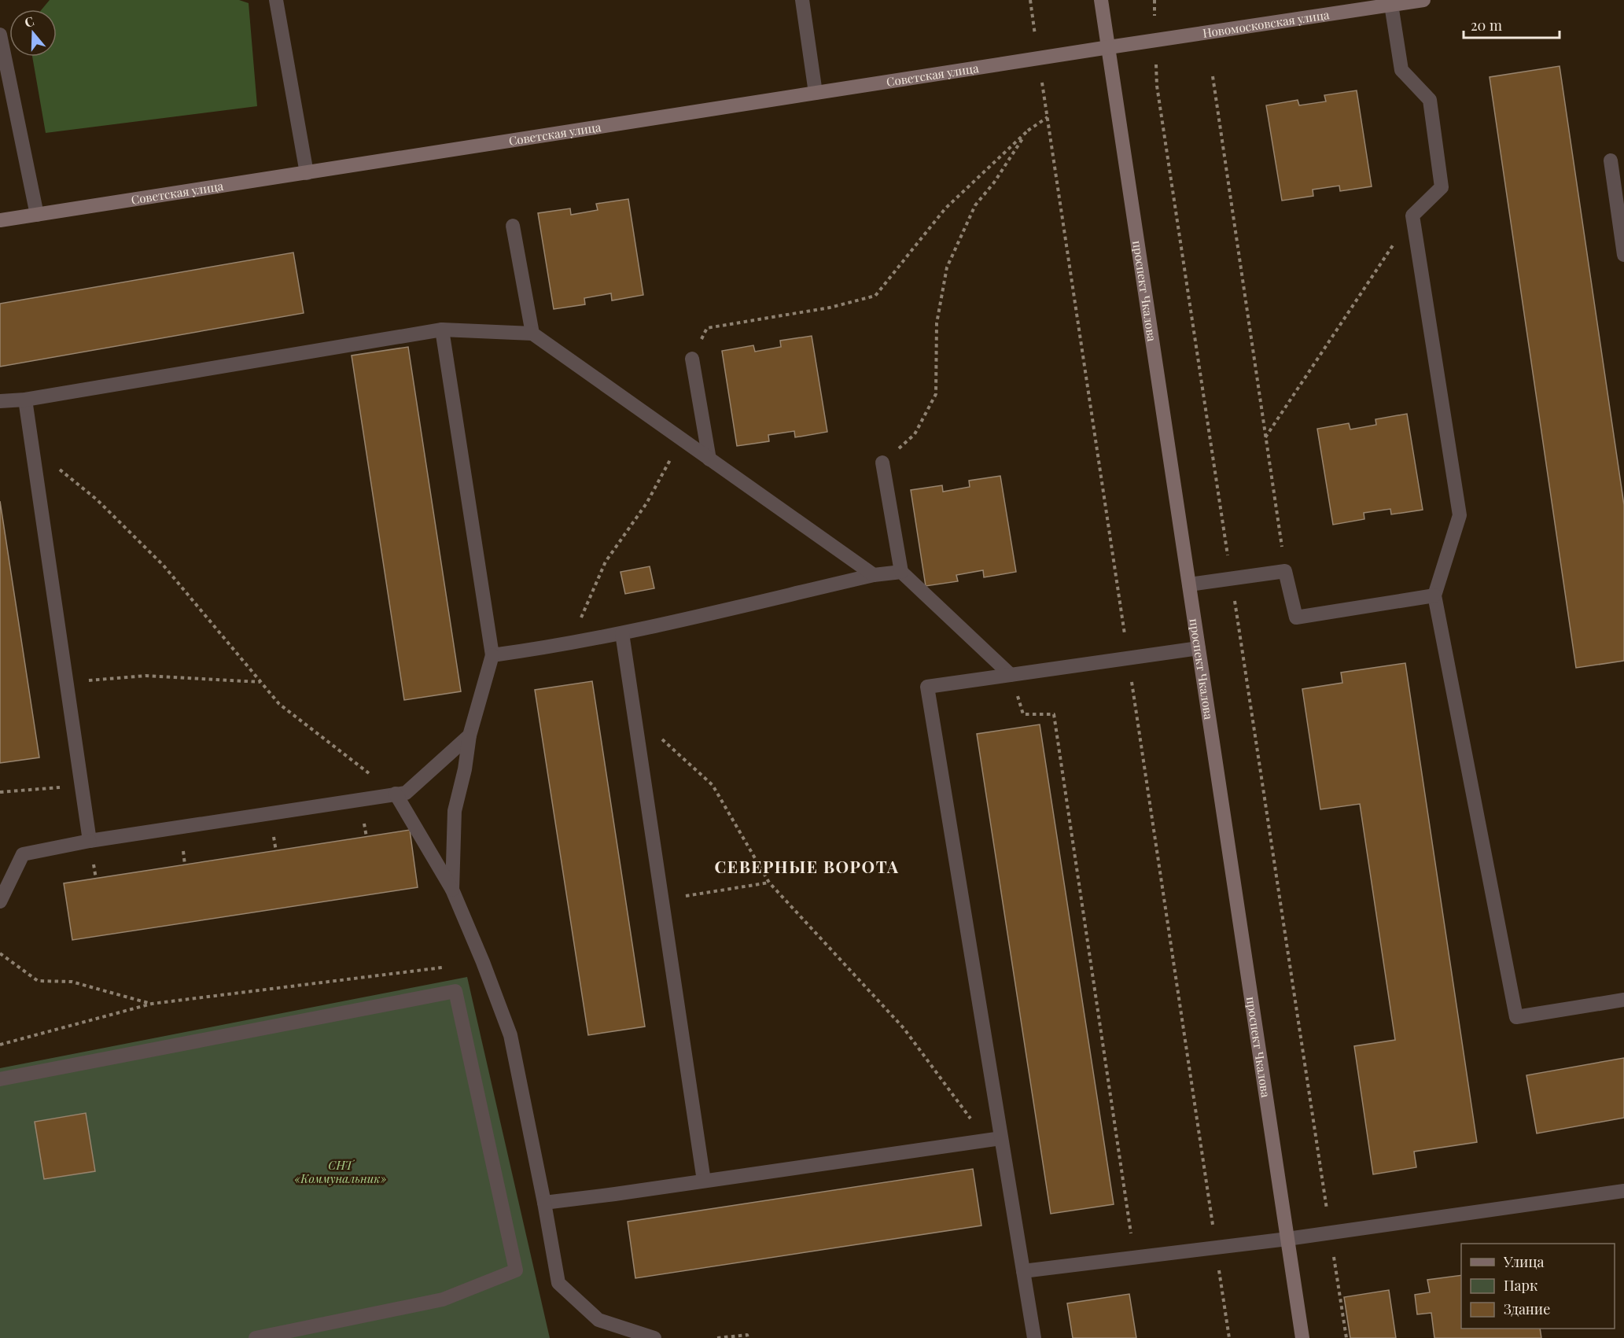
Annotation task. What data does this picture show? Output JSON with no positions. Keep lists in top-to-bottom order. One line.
{"streets":{"street":["Новомосковская улица","Советская улица","проспект Чкалова"]},"crossings":[["Новомосковская улица","Советская улица"],["Новомосковская улица","проспект Чкалова"],["Советская улица","проспект Чкалова"]],"districts":["СЕВЕРНЫЕ ВОРОТА"],"parks":["СНТ «Коммунальник»"],"legend":["Улица","Парк","Здание"],"scale_bar":"20 m","north":"top"}
